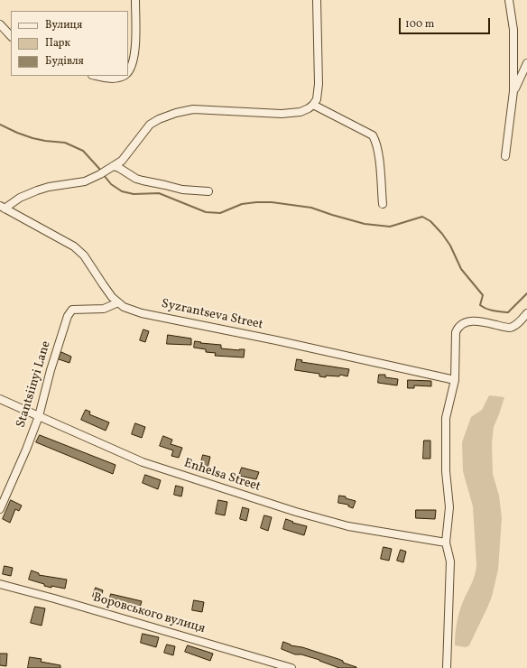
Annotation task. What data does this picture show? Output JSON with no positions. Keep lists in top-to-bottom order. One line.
{"streets":{"street":["Syzrantseva Street","Stantsiinyi Lane","Enhelsa Street","Воровського вулиця"]},"crossings":[["Syzrantseva Street","Stantsiinyi Lane"],["Stantsiinyi Lane","Enhelsa Street"]],"legend":["Вулиця","Парк","Будівля"],"scale_bar":"100 m"}
